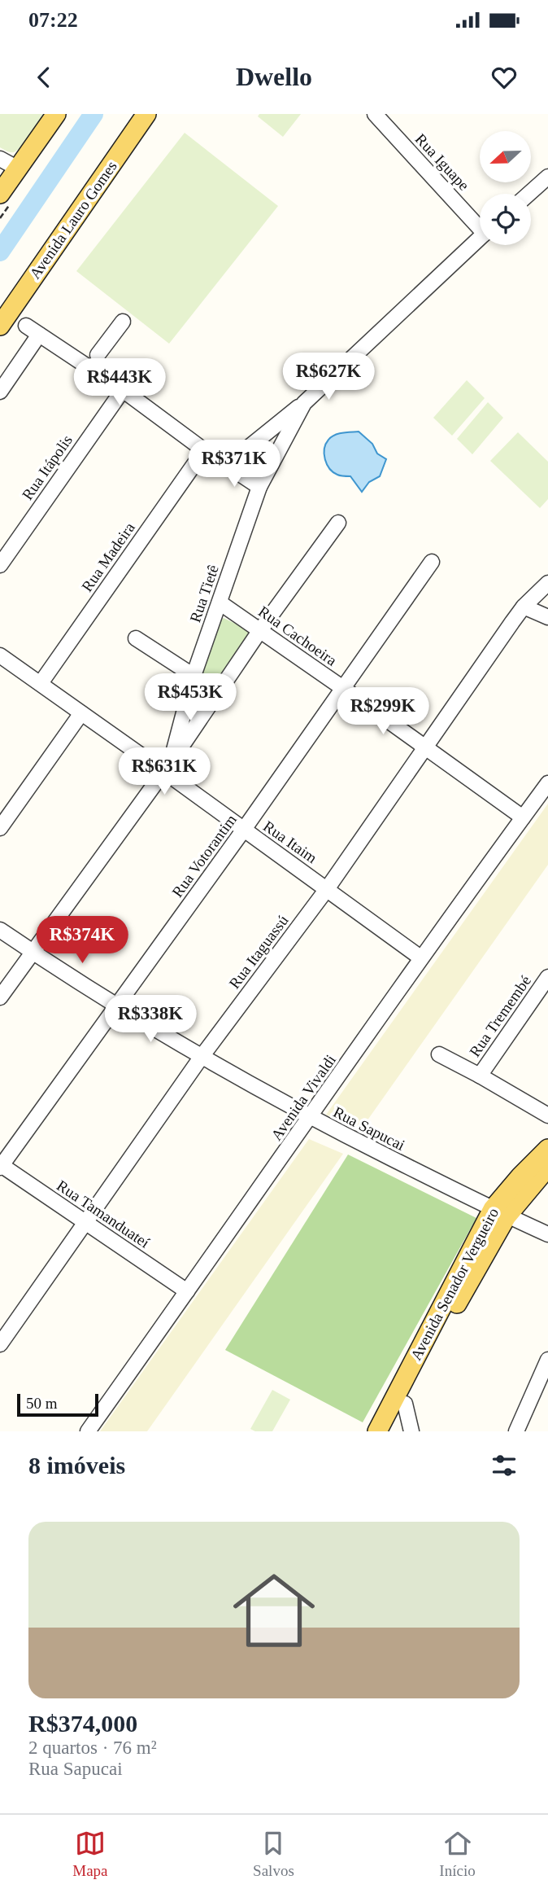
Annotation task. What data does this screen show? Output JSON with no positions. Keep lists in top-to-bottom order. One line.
{"streets":{"main road":["Avenida Lauro Gomes","Avenida Senador Vergueiro"],"street":["Rua Iguape","Rua Itápolis","Rua Madeira","Rua Tietê","Rua Cachoeira","Rua Itaim","Rua Votorantim","Rua Itaguassú","Rua Tremembé","Avenida Vivaldi","Rua Sapucai","Rua Tamanduateí"]},"crossings":[["Rua Madeira","Rua Itaim"],["Rua Tietê","Rua Cachoeira"],["Rua Tietê","Rua Itaim"],["Rua Tietê","Rua Sapucai"],["Rua Cachoeira","Rua Votorantim"],["Rua Cachoeira","Rua Itaguassú"],["Rua Cachoeira","Avenida Vivaldi"],["Rua Itaim","Rua Votorantim"],["Rua Itaim","Rua Itaguassú"],["Rua Itaim","Avenida Vivaldi"],["Rua Votorantim","Rua Sapucai"],["Rua Votorantim","Rua Tamanduateí"],["Rua Itaguassú","Rua Sapucai"],["Rua Itaguassú","Rua Tamanduateí"],["Avenida Vivaldi","Rua Sapucai"],["Avenida Vivaldi","Rua Tamanduateí"],["Rua Sapucai","Avenida Senador Vergueiro"]],"scale_bar":"50 m","north":"left","page":{"status":"07:22","header":"Dwello","price":["R$627K","R$443K","R$371K","R$453K","R$299K","R$631K","R$374K","R$338K"],"scale":"50 m","heading":"8 imóveis","list":[{"name":"R$374,000","note":"2 quartos · 76 m² · Rua Sapucai"}],"tabs":["Mapa","Salvos","Início"]}}
